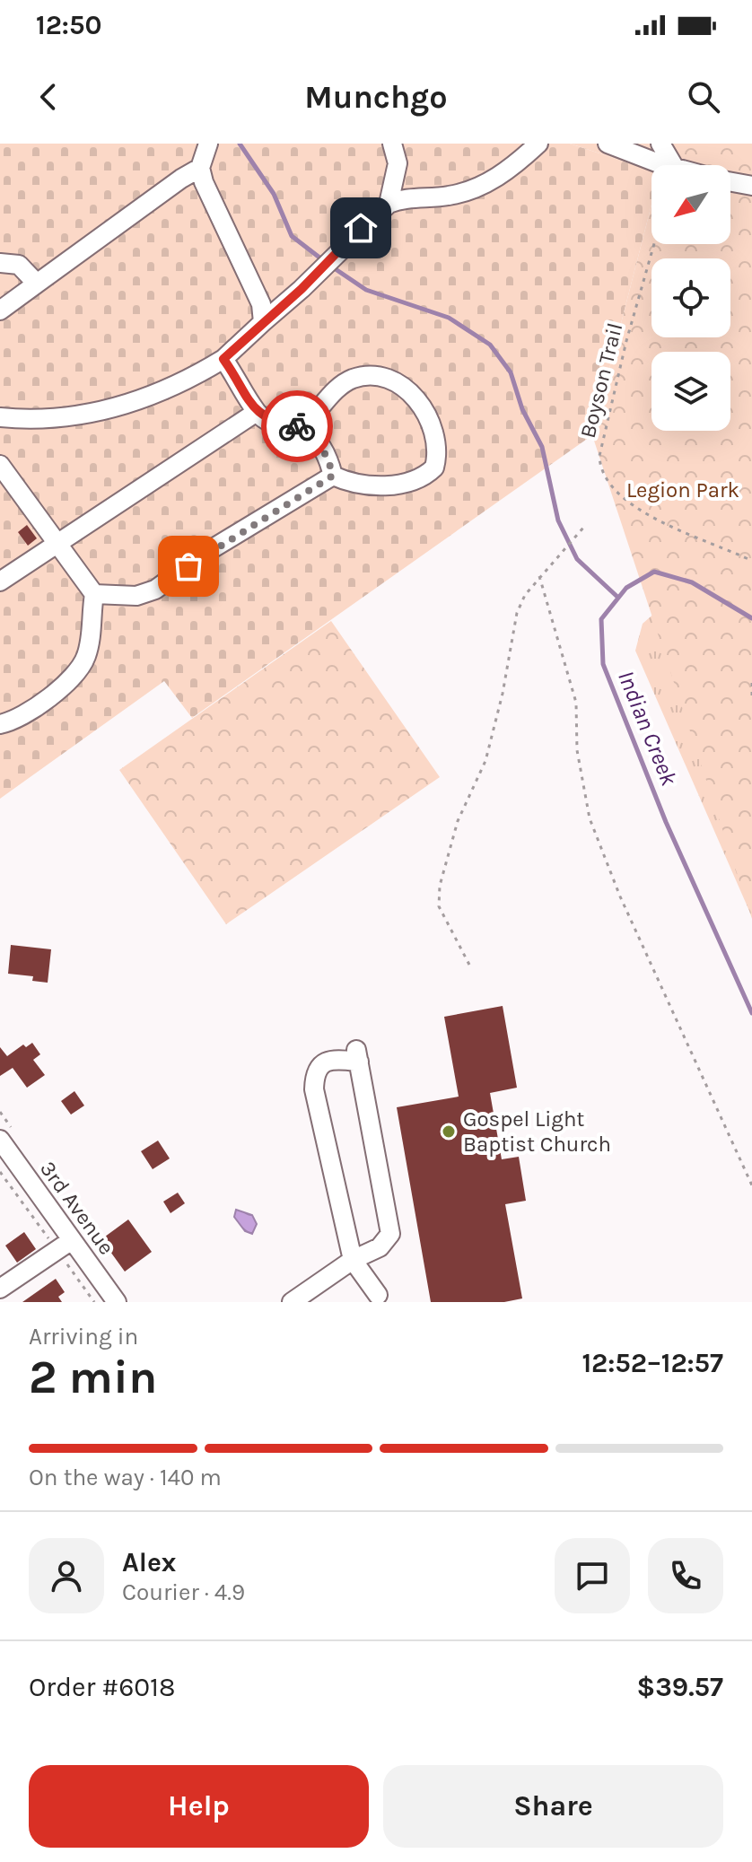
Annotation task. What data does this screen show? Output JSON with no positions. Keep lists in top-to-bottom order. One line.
{"streets":{"street":["3rd Avenue"],"path":["Boyson Trail"]},"water":["Indian Creek"],"parks":["Legion Park"],"places":["Gospel Light Baptist Church"],"north":"bottom left","page":{"status":"12:50","header":"Munchgo","heading":["2 min","Arriving in","12:52–12:57"],"panel":["Alex","Courier · 4.9","Order #6018","$39.57"],"bar":"On the way · 140 m","buttons":["Help","Share"]}}
